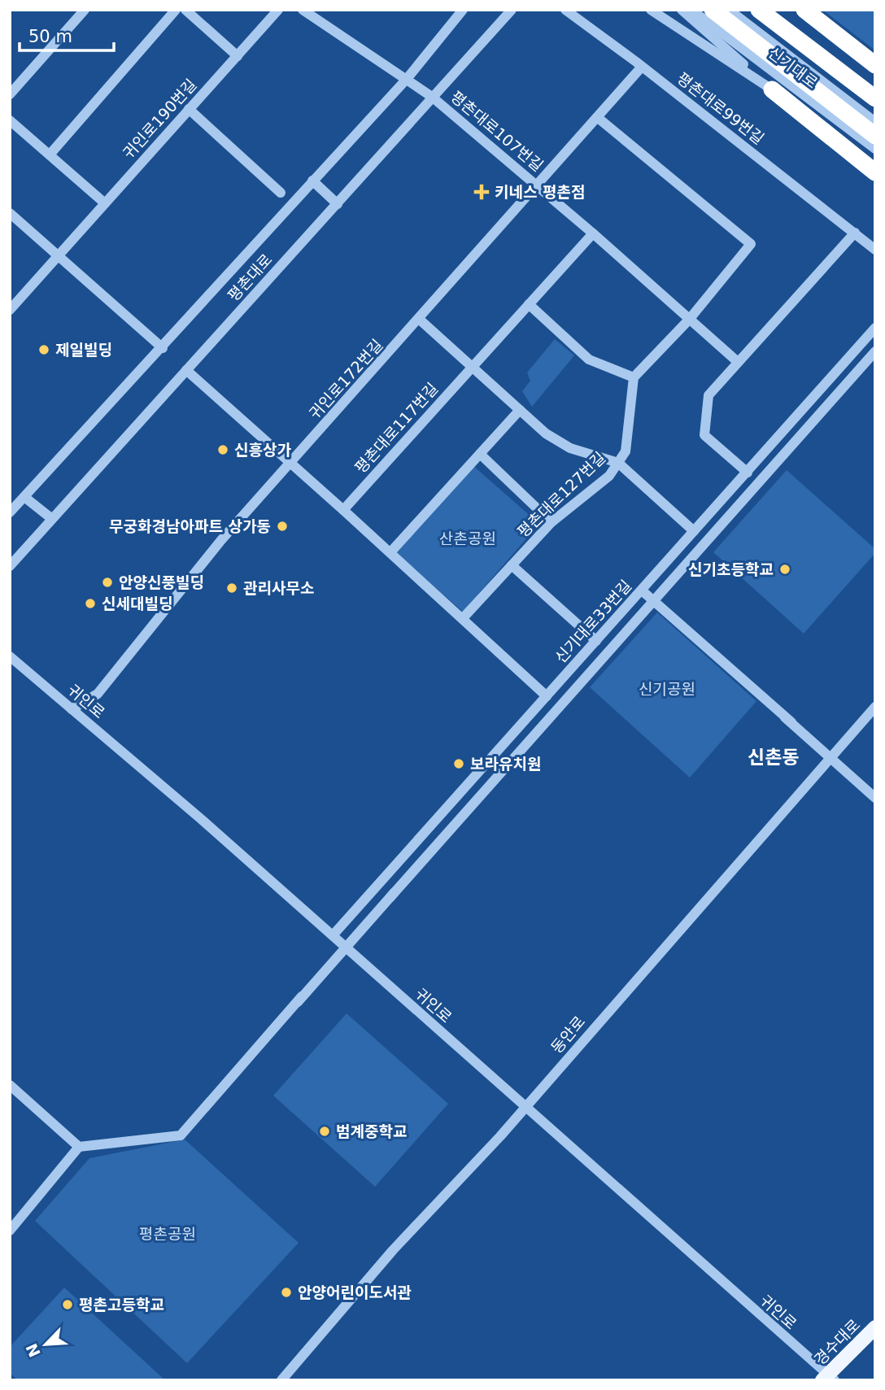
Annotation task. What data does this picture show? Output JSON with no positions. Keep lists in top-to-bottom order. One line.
{"streets":{"main road":["경수대로"],"street":["신기대로","평촌대로99번길","귀인로190번길","평촌대로107번길","평촌대로","귀인로172번길","평촌대로117번길","평촌대로127번길","신기대로33번길","귀인로","동안로"]},"crossings":[["평촌대로99번길","귀인로172번길"],["평촌대로107번길","평촌대로"],["평촌대로107번길","귀인로172번길"],["귀인로172번길","귀인로"],["신기대로33번길","귀인로"],["귀인로","동안로"],["귀인로","경수대로"]],"districts":["신촌동"],"parks":["산촌공원","신기공원","평촌공원"],"places":{"health":["키네스 평촌점"],"other":["제일빌딩","신흥상가","무궁화경남아파트 상가동","신기초등학교","안양신풍빌딩","관리사무소","신세대빌딩","보라유치원","범계중학교","안양어린이도서관","평촌고등학교"]},"scale_bar":"50 m","north":"bottom left"}
